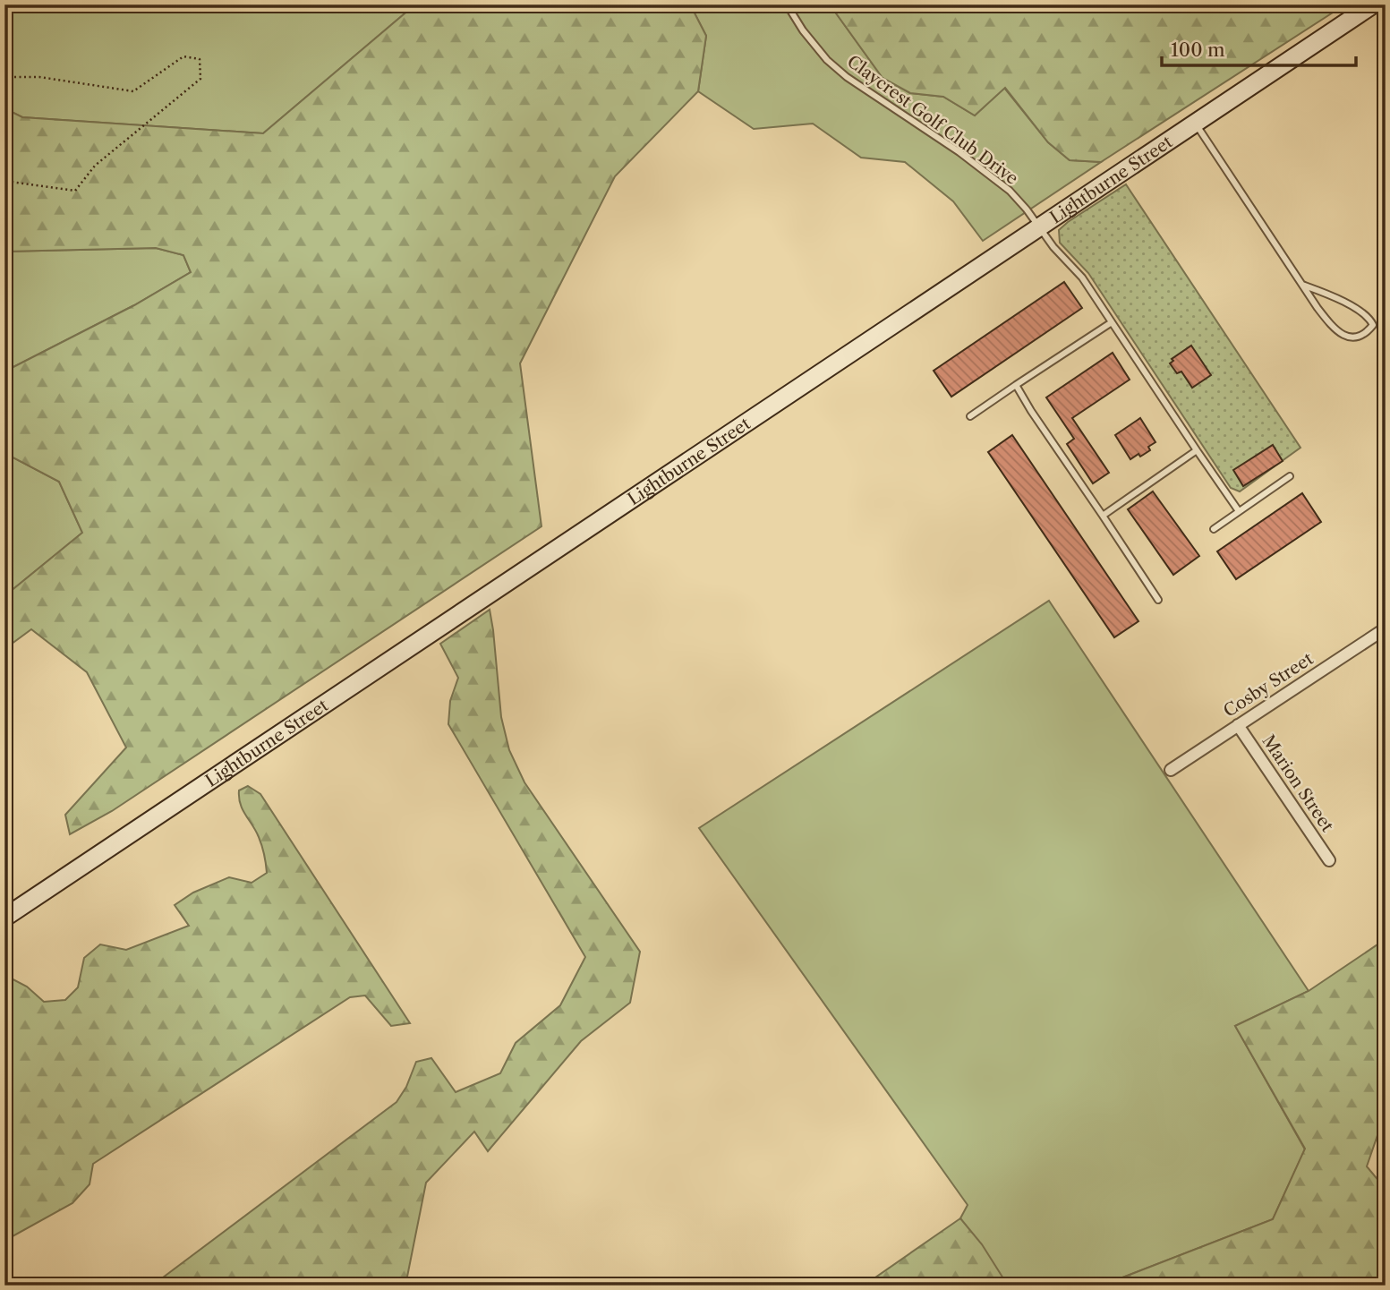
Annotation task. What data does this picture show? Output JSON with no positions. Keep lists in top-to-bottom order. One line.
{"streets":{"main road":["Lightburne Street"],"street":["Cosby Street","Marion Street"],"lane":["Claycrest Golf Club Drive"]},"crossings":[["Claycrest Golf Club Drive","Lightburne Street"],["Cosby Street","Marion Street"]],"scale_bar":"100 m"}
